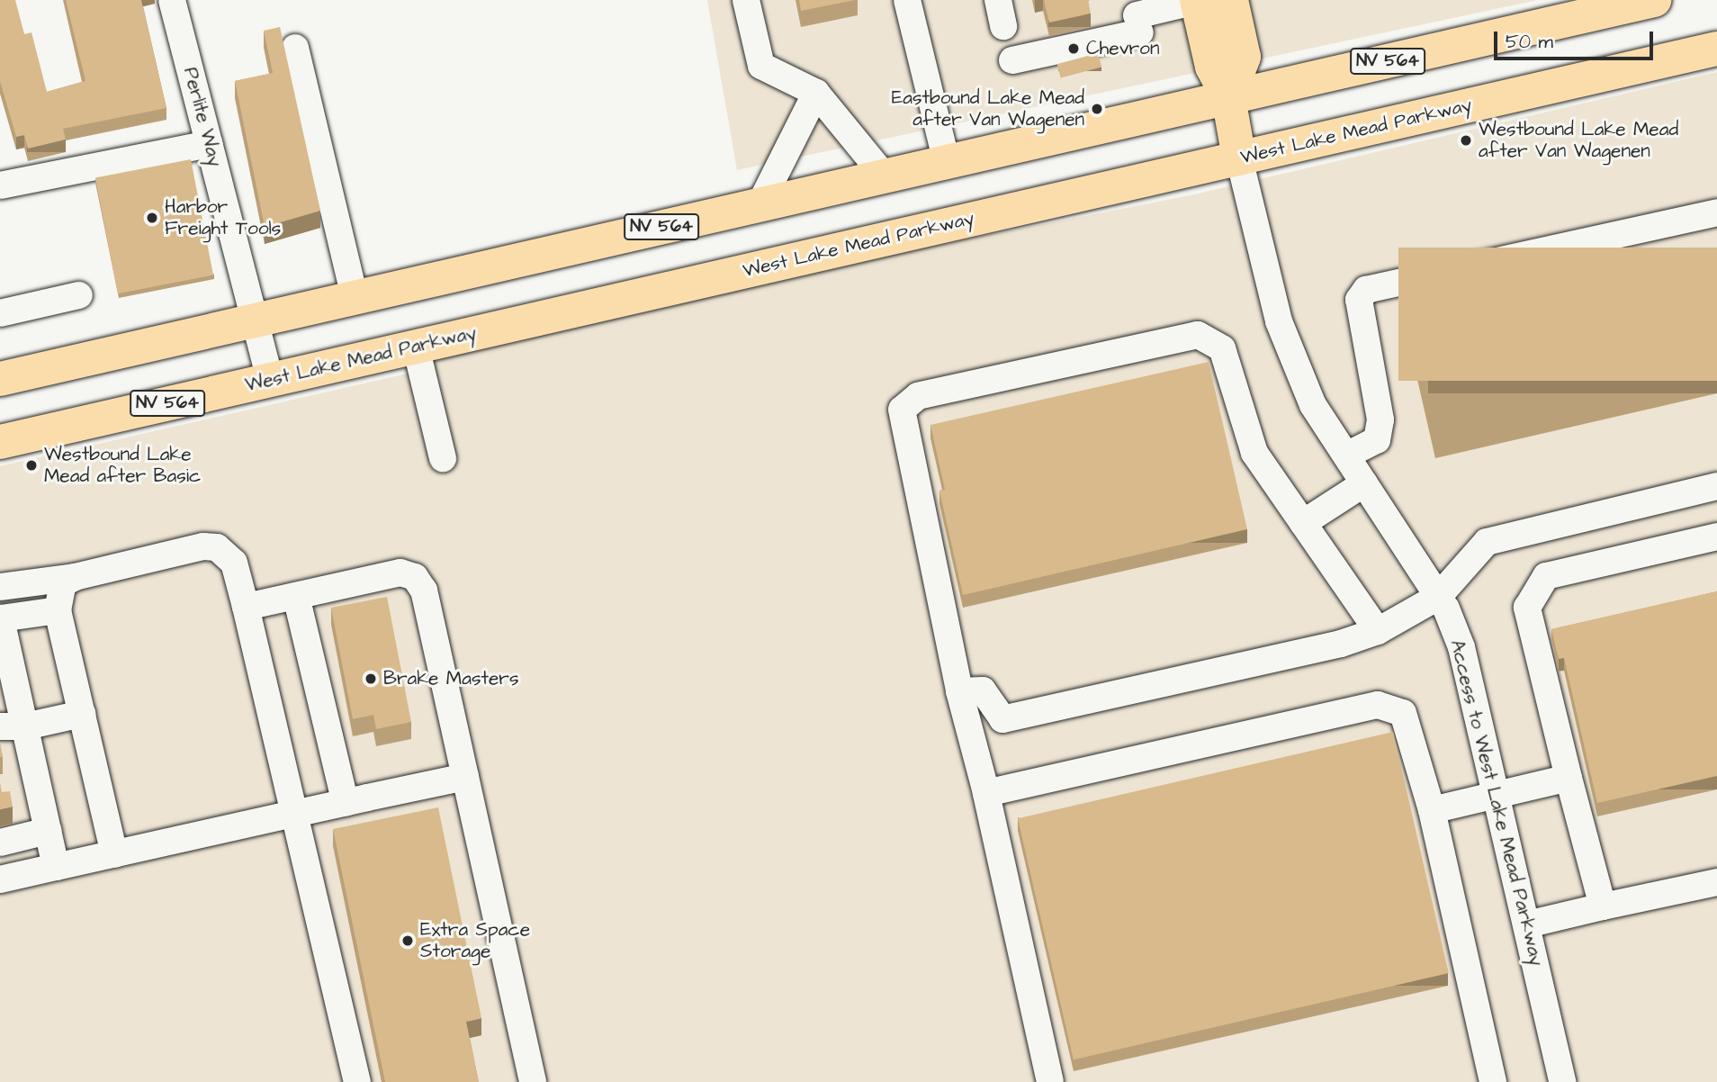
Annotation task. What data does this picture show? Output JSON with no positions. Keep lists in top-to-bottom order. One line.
{"streets":{"main road":["NV 564","West Lake Mead Parkway"],"street":["Perlite Way","Access to West Lake Mead Parkway"]},"crossings":[["NV 564","Perlite Way"],["Perlite Way","West Lake Mead Parkway"],["West Lake Mead Parkway","Access to West Lake Mead Parkway"]],"places":["Chevron","Eastbound Lake Mead after Van Wagenen","Westbound Lake Mead after Van Wagenen","Harbor Freight Tools","Westbound Lake Mead after Basic","Brake Masters","Extra Space Storage"],"scale_bar":"50 m"}
